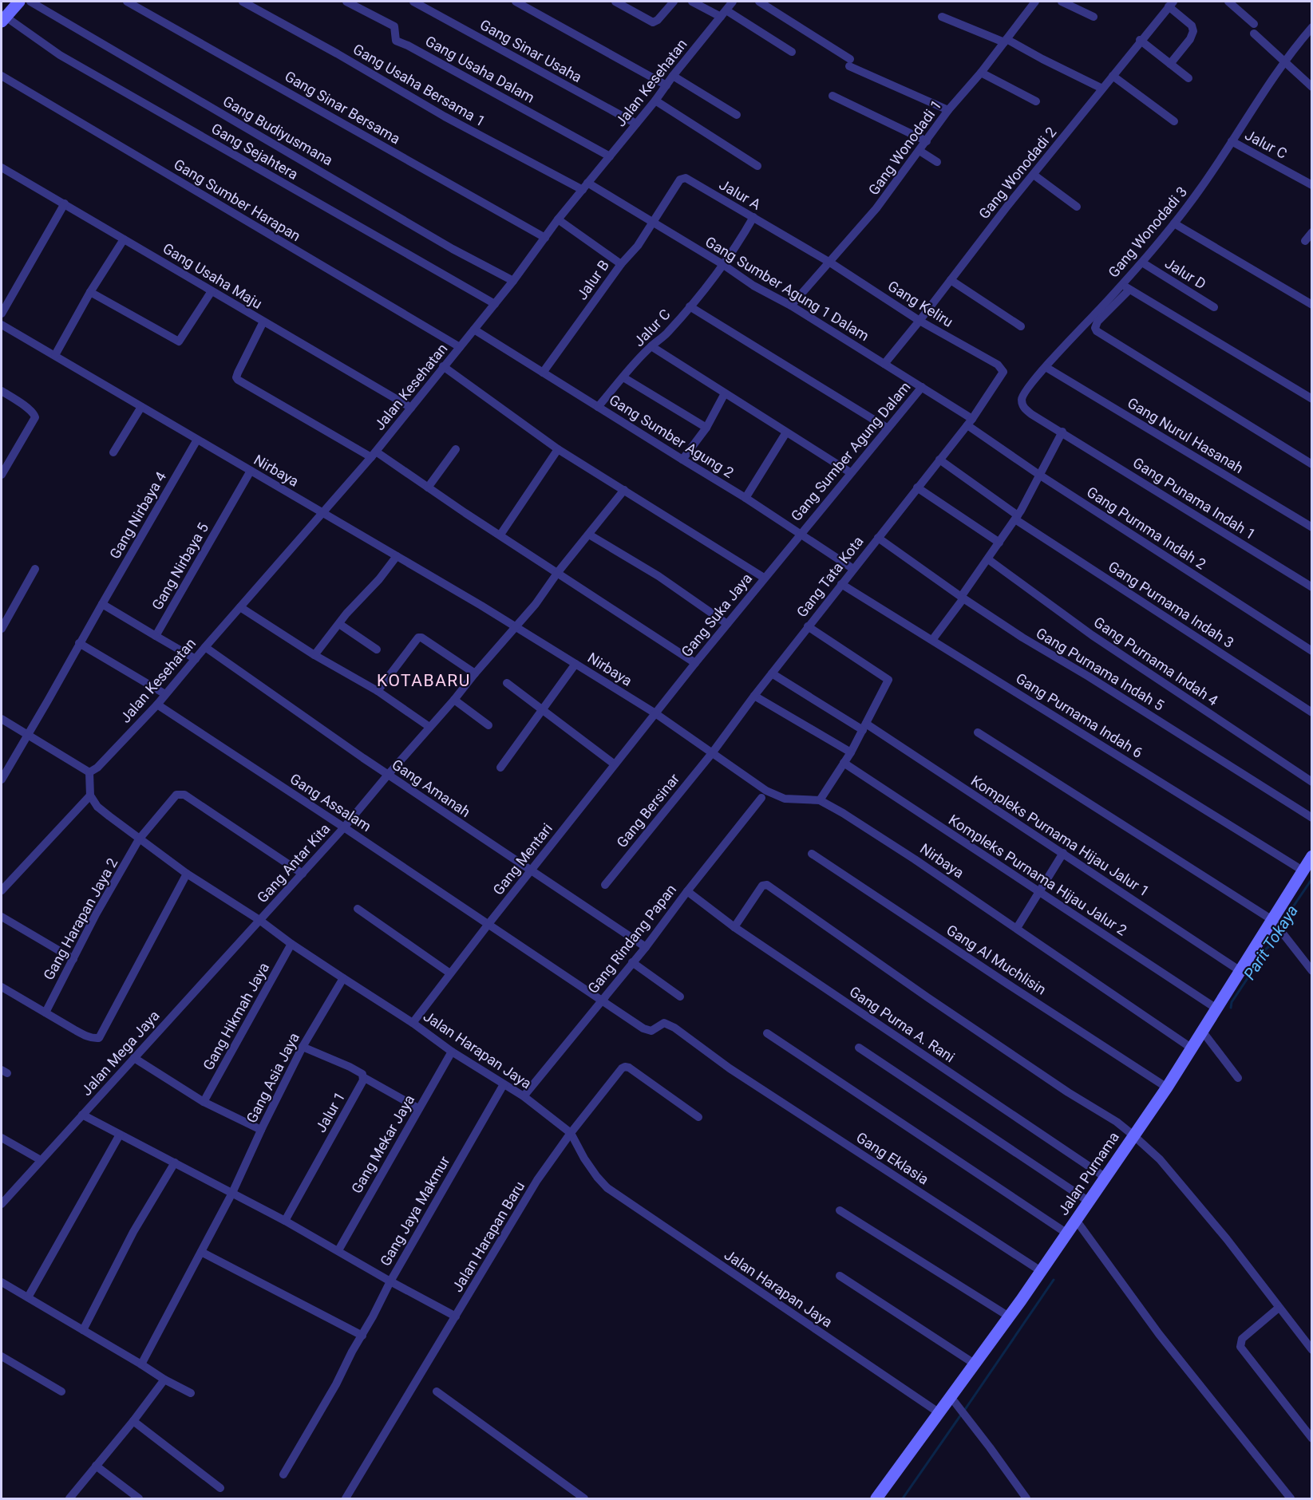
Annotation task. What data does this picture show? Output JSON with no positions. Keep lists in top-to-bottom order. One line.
{"streets":{"street":["Gang Sinar Usaha","Gang Usaha Dalam","Jalan Kesehatan","Gang Usaha Bersama 1","Gang Sinar Bersama","Gang Budiyusmana","Jalur C","Gang Wonodadi 1","Gang Sejahtera","Gang Wonodadi 2","Jalur A","Gang Sumber Harapan","Gang Wonodadi 3","Jalur D","Gang Usaha Maju","Jalur B","Gang Sumber Agung 1 Dalam","Gang Keliru","Gang Nurul Hasanah","Gang Sumber Agung 2","Gang Sumber Agung Dalam","Nirbaya","Gang Punama Indah 1","Gang Nirbaya 4","Gang Purnma Indah 2","Gang Nirbaya 5","Gang Tata Kota","Gang Purnama Indah 3","Gang Suka Jaya","Gang Purnama Indah 4","Gang Purnama Indah 5","Gang Purnama Indah 6","Gang Amanah","Gang Assalam","Gang Bersinar","Kompleks Purnama Hijau Jalur 1","Gang Mentari","Gang Antar Kita","Kompleks Purnama Hijau Jalur 2","Gang Harapan Jaya 2","Gang Rindang Papan","Gang Al Muchlisin","Gang Hikmah Jaya","Gang Purna A. Rani","Jalan Harapan Jaya","Jalan Mega Jaya","Gang Asia Jaya","Jalur 1","Gang Mekar Jaya","Gang Eklasia","Jalan Purnama","Gang Jaya Makmur","Jalan Harapan Baru"]},"crossings":[["Gang Sinar Usaha","Jalan Kesehatan"],["Gang Usaha Dalam","Jalan Kesehatan"],["Jalan Kesehatan","Gang Usaha Bersama 1"],["Jalan Kesehatan","Gang Sinar Bersama"],["Jalan Kesehatan","Gang Budiyusmana"],["Jalan Kesehatan","Gang Sejahtera"],["Jalan Kesehatan","Gang Sumber Harapan"],["Jalan Kesehatan","Gang Usaha Maju"],["Jalan Kesehatan","Jalur B"],["Jalan Kesehatan","Gang Sumber Agung 1 Dalam"],["Jalan Kesehatan","Gang Sumber Agung 2"],["Jalan Kesehatan","Nirbaya"],["Jalan Kesehatan","Gang Amanah"],["Jalan Kesehatan","Gang Assalam"],["Gang Usaha Bersama 1","Gang Sumber Agung 1 Dalam"],["Jalur C","Jalur A"],["Jalur C","Gang Wonodadi 3"],["Jalur C","Gang Sumber Agung 1 Dalam"],["Jalur C","Gang Sumber Agung 2"],["Gang Wonodadi 1","Jalur A"],["Gang Wonodadi 1","Gang Sumber Agung 1 Dalam"],["Gang Wonodadi 1","Gang Keliru"],["Gang Wonodadi 2","Gang Sumber Agung 1 Dalam"],["Gang Wonodadi 2","Gang Keliru"],["Jalur A","Gang Sumber Agung 1 Dalam"],["Jalur A","Gang Keliru"],["Gang Wonodadi 3","Jalur D"],["Gang Wonodadi 3","Gang Nurul Hasanah"],["Gang Wonodadi 3","Gang Punama Indah 1"],["Jalur B","Gang Sumber Agung 2"],["Gang Sumber Agung 1 Dalam","Gang Sumber Agung Dalam"],["Gang Sumber Agung 1 Dalam","Gang Purnma Indah 2"],["Gang Sumber Agung 1 Dalam","Gang Tata Kota"],["Gang Keliru","Gang Tata Kota"],["Gang Sumber Agung 2","Gang Sumber Agung Dalam"],["Gang Sumber Agung 2","Gang Tata Kota"],["Gang Sumber Agung 2","Gang Suka Jaya"],["Gang Sumber Agung Dalam","Gang Suka Jaya"],["Nirbaya","Gang Nirbaya 4"],["Nirbaya","Gang Nirbaya 5"],["Nirbaya","Gang Tata Kota"],["Nirbaya","Gang Suka Jaya"],["Nirbaya","Gang Bersinar"],["Nirbaya","Gang Mentari"],["Nirbaya","Gang Antar Kita"],["Nirbaya","Gang Rindang Papan"],["Nirbaya","Jalan Purnama"],["Gang Purnma Indah 2","Gang Tata Kota"],["Gang Tata Kota","Gang Purnama Indah 3"],["Gang Tata Kota","Gang Purnama Indah 5"],["Gang Tata Kota","Gang Purnama Indah 6"],["Gang Tata Kota","Gang Bersinar"],["Gang Tata Kota","Kompleks Purnama Hijau Jalur 1"],["Gang Suka Jaya","Gang Mentari"],["Gang Purnama Indah 6","Jalan Purnama"],["Gang Amanah","Gang Mentari"],["Gang Amanah","Gang Antar Kita"],["Gang Amanah","Gang Rindang Papan"],["Gang Assalam","Gang Mentari"],["Gang Assalam","Gang Antar Kita"],["Gang Assalam","Gang Rindang Papan"],["Gang Assalam","Gang Eklasia"],["Kompleks Purnama Hijau Jalur 1","Jalan Purnama"],["Gang Mentari","Jalan Harapan Jaya"],["Gang Antar Kita","Gang Harapan Jaya 2"],["Gang Antar Kita","Jalan Harapan Jaya"],["Gang Antar Kita","Jalan Mega Jaya"],["Kompleks Purnama Hijau Jalur 2","Jalan Purnama"],["Gang Harapan Jaya 2","Jalan Harapan Jaya"],["Gang Rindang Papan","Gang Purna A. Rani"],["Gang Rindang Papan","Jalan Harapan Jaya"],["Gang Rindang Papan","Gang Eklasia"],["Gang Al Muchlisin","Jalan Purnama"],["Gang Hikmah Jaya","Jalan Harapan Jaya"],["Gang Purna A. Rani","Jalan Purnama"],["Jalan Harapan Jaya","Jalan Mega Jaya"],["Jalan Harapan Jaya","Gang Asia Jaya"],["Jalan Harapan Jaya","Gang Mekar Jaya"],["Jalan Harapan Jaya","Jalan Purnama"],["Jalan Harapan Jaya","Gang Jaya Makmur"],["Jalan Harapan Jaya","Jalan Harapan Baru"],["Gang Eklasia","Jalan Purnama"]],"districts":["KOTABARU"],"water":["Parit Tokaya"]}
